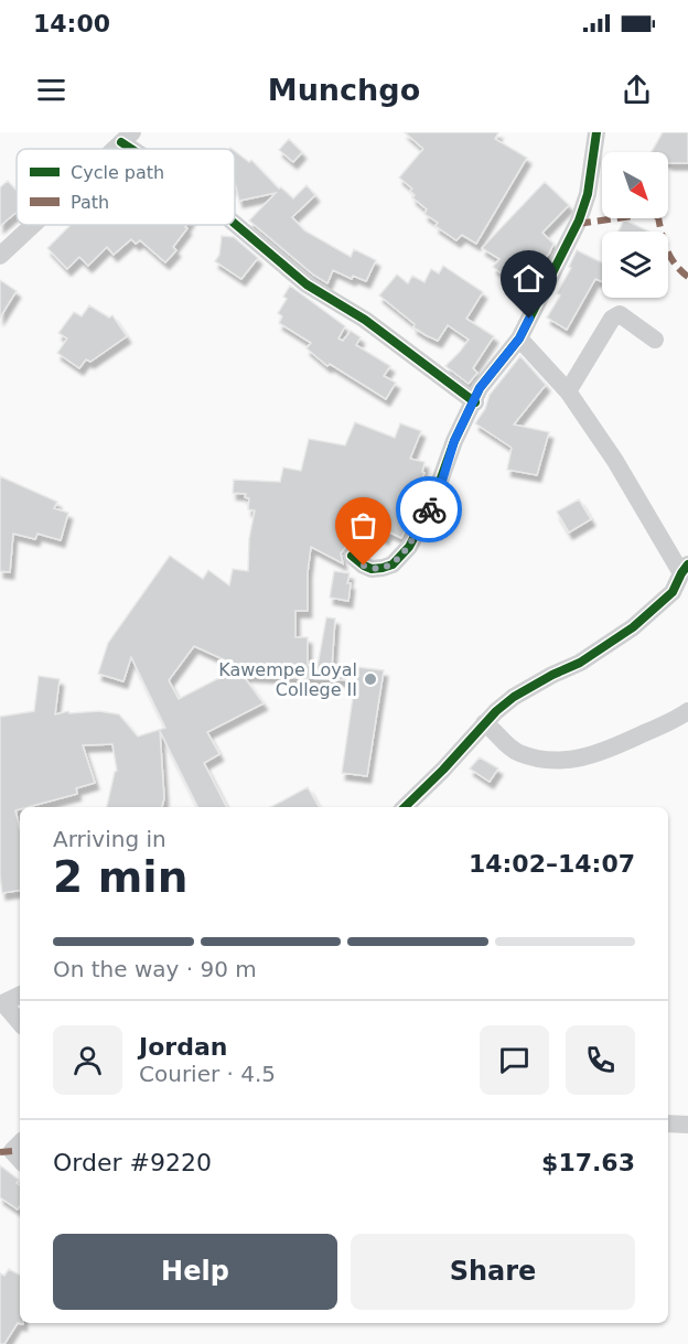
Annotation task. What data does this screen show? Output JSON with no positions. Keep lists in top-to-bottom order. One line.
{"places":["Kawempe Loyal College II"],"legend":["Cycle path","Path"],"north":"bottom right","page":{"status":"14:00","header":"Munchgo","heading":["2 min","Arriving in","14:02–14:07"],"panel":["Jordan","Courier · 4.5","Order #9220","$17.63"],"bar":"On the way · 90 m","buttons":["Help","Share"]}}
